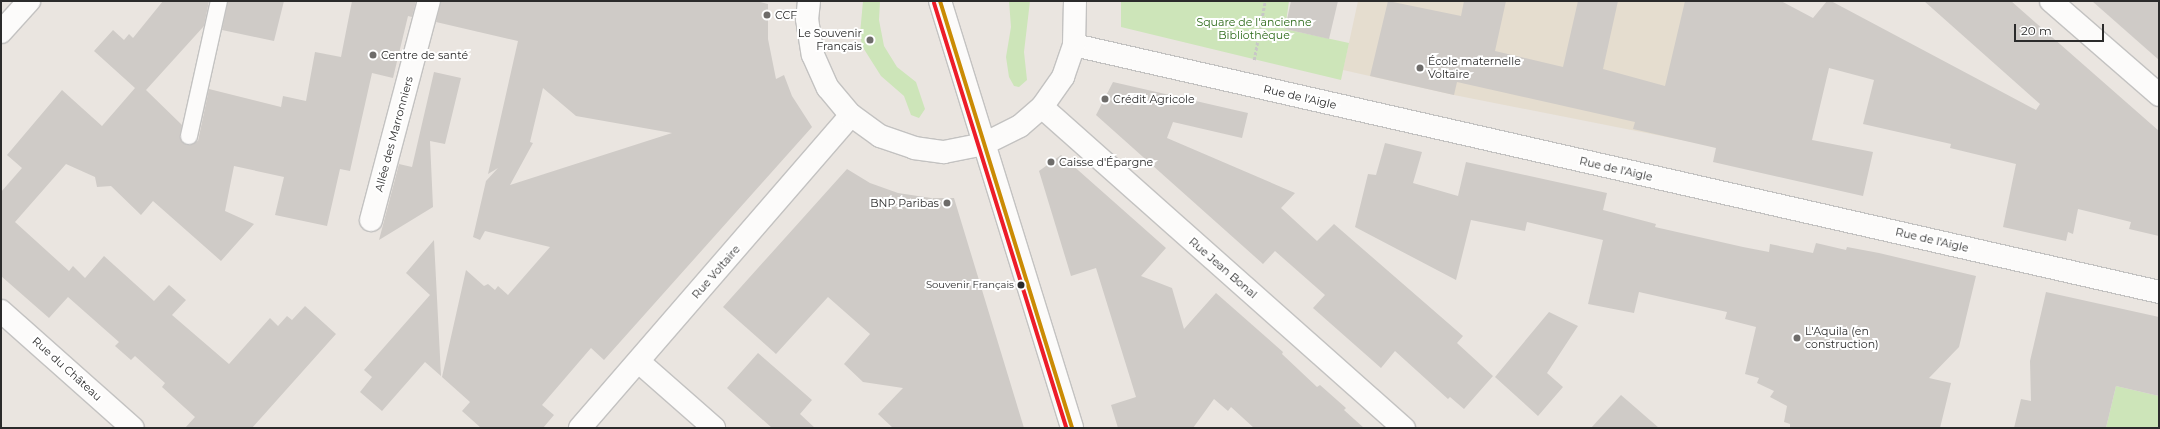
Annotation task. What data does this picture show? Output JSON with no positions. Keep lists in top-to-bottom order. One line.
{"streets":{"street":["Rue de l'Aigle","Allée des Marronniers","Rue Jean Bonal","Rue Voltaire","Rue du Château"]},"parks":["Square de l'ancienne Bibliothèque"],"places":["CCF","Le Souvenir Français","Centre de santé","École maternelle Voltaire","Crédit Agricole","Caisse d'Épargne","BNP Paribas","Souvenir Français","L'Aquila (en construction)"],"scale_bar":"20 m"}
